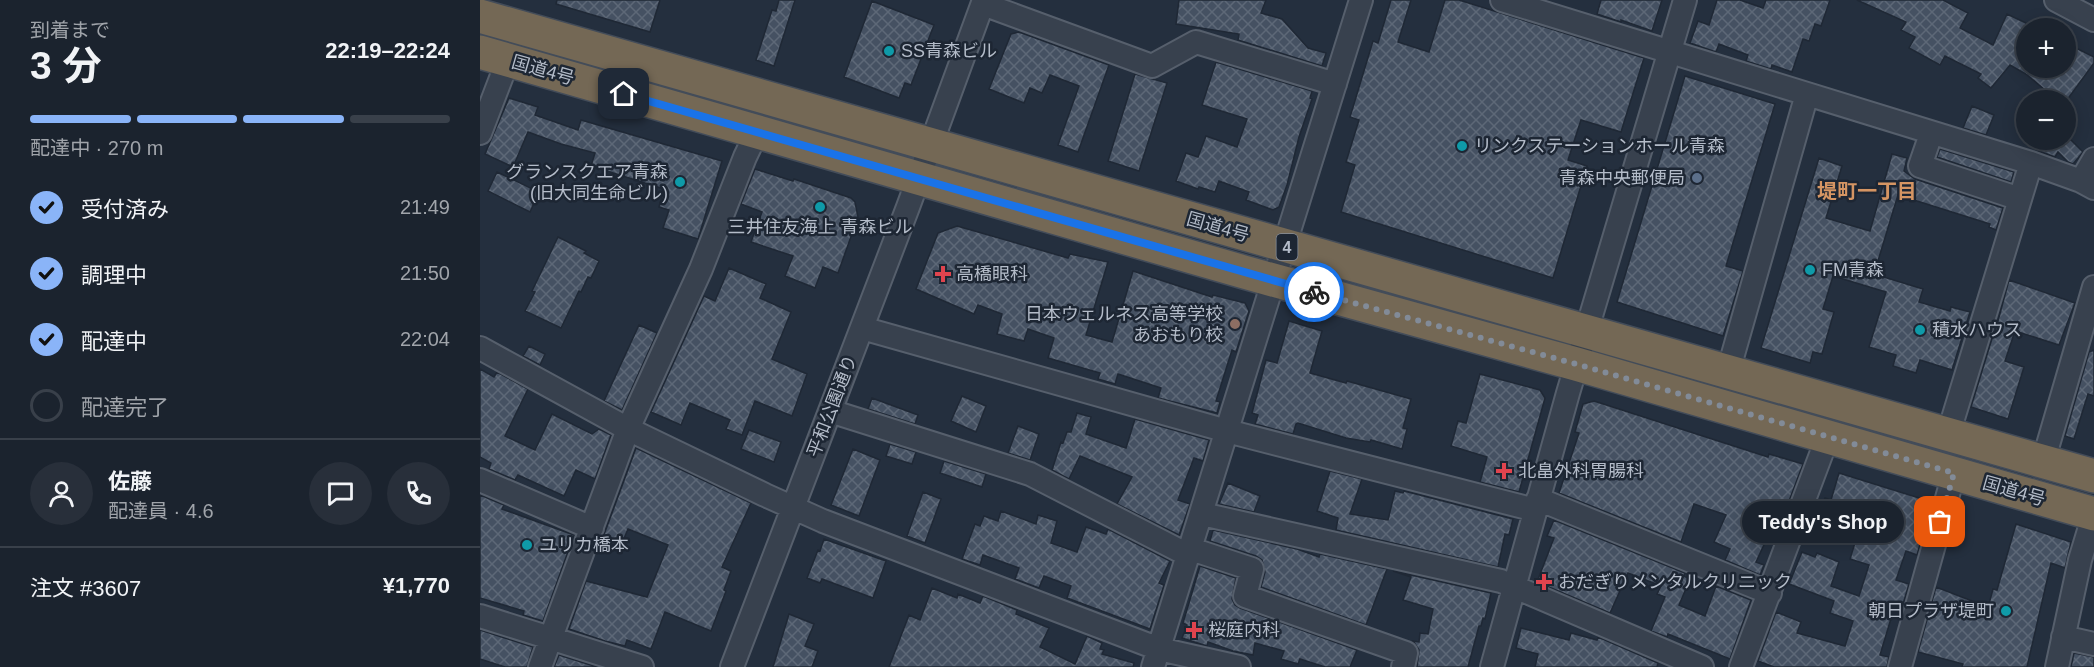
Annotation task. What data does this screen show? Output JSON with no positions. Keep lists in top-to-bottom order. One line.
{"streets":{"highway":["国道4号","4"],"street":["平和公園通り"]},"crossings":[["国道4号","平和公園通り"]],"districts":["堤町一丁目"],"places":{"other":["SS青森ビル","リンクステーションホール青森","青森中央郵便局","グランスクエア青森 (旧大同生命ビル)","三井住友海上 青森ビル","FM青森","日本ウェルネス高等学校 あおもり校","積水ハウス","Teddy's Shop","ユリカ橋本","朝日プラザ堤町"],"health":["高橋眼科","北畠外科胃腸科","おだぎりメンタルクリニック","桜庭内科"]},"page":{"heading":["3 分","到着まで","22:19–22:24"],"panel":["佐藤","配達員 · 4.6","注文 #3607","¥1,770"],"map_buttons":["+","−"],"bar":"配達中 · 270 m","list":[["受付済み","21:49"],["調理中","21:50"],["配達中","22:04"],"配達完了"],"bubble":"Teddy's Shop"}}
